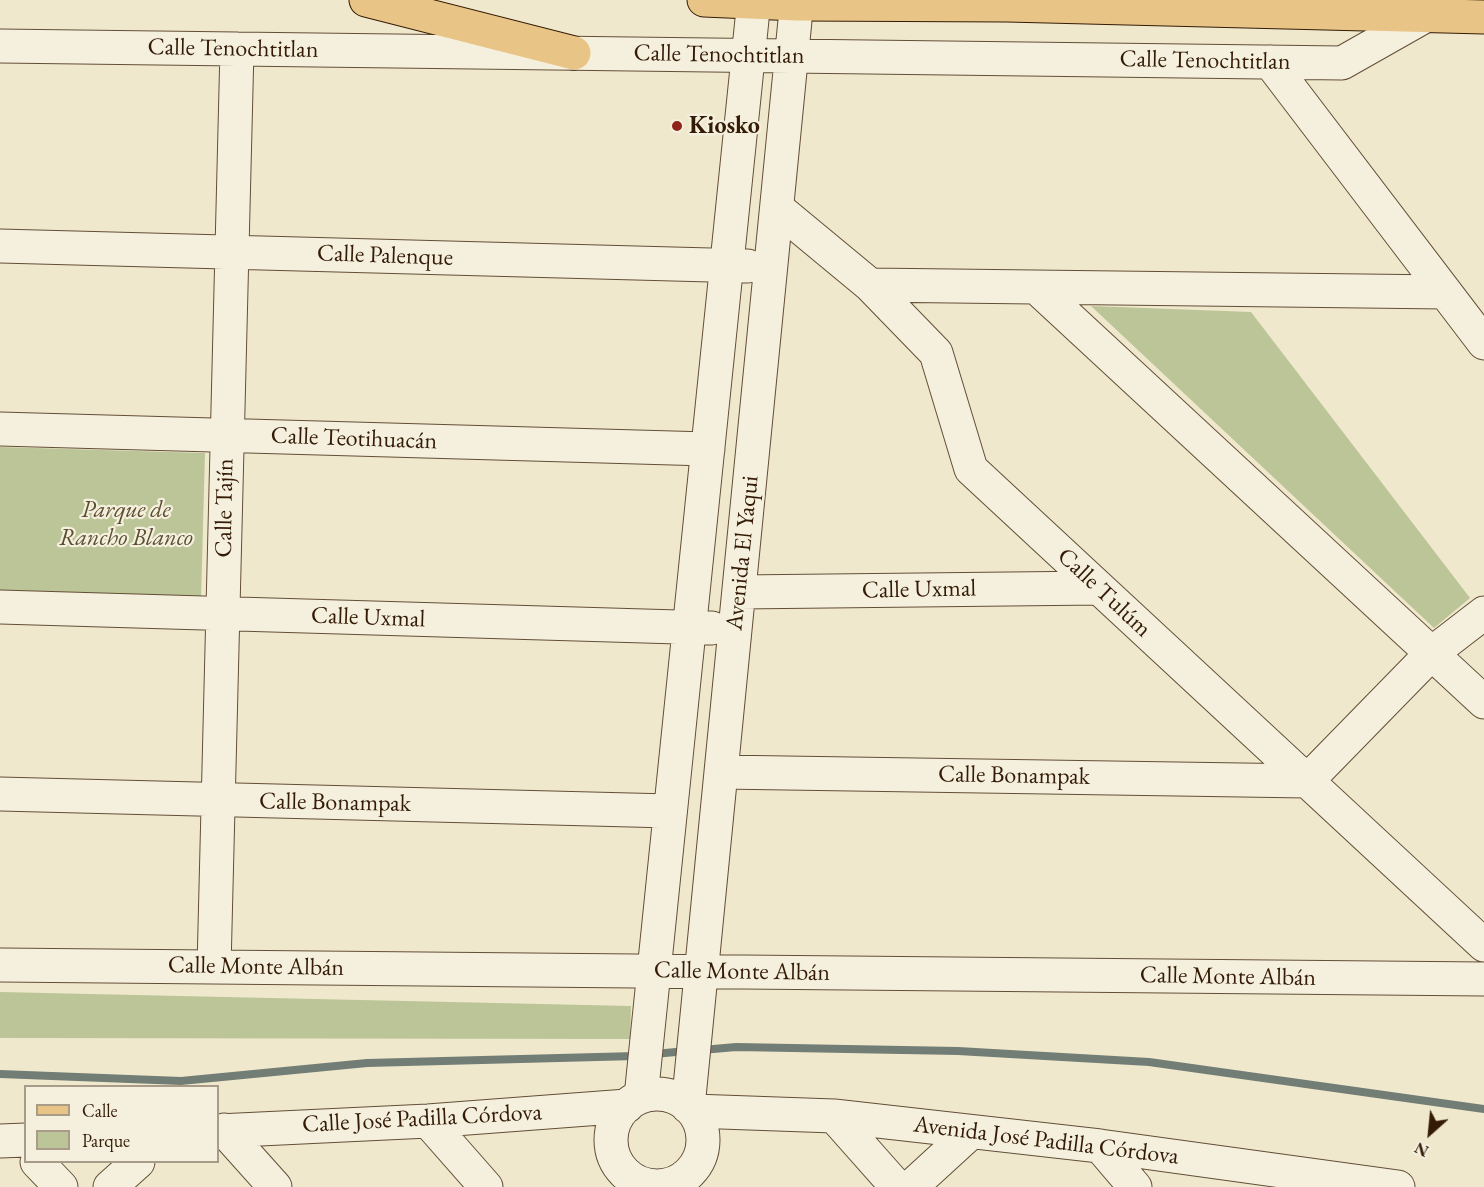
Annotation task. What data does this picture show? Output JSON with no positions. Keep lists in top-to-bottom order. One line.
{"streets":{"street":["Calle Tenochtitlan","Calle Palenque","Calle Teotihuacán","Calle Tajín","Avenida El Yaqui","Calle Uxmal","Calle Tulúm","Calle Bonampak","Calle Monte Albán","Calle José Padilla Córdova","Avenida José Padilla Córdova"]},"crossings":[["Calle Tenochtitlan","Calle Tajín"],["Calle Tenochtitlan","Avenida El Yaqui"],["Calle Palenque","Calle Tajín"],["Calle Palenque","Avenida El Yaqui"],["Calle Teotihuacán","Calle Tajín"],["Calle Teotihuacán","Avenida El Yaqui"],["Calle Tajín","Calle Uxmal"],["Calle Tajín","Calle Bonampak"],["Calle Tajín","Calle Monte Albán"],["Avenida El Yaqui","Calle Uxmal"],["Avenida El Yaqui","Calle Tulúm"],["Avenida El Yaqui","Calle Bonampak"],["Avenida El Yaqui","Calle Monte Albán"],["Avenida El Yaqui","Calle José Padilla Córdova"],["Avenida El Yaqui","Avenida José Padilla Córdova"],["Calle Uxmal","Calle Tulúm"],["Calle Tulúm","Calle Bonampak"],["Calle José Padilla Córdova","Avenida José Padilla Córdova"]],"parks":["Parque de Rancho Blanco"],"places":["Kiosko"],"legend":["Calle","Parque"],"north":"bottom left"}
